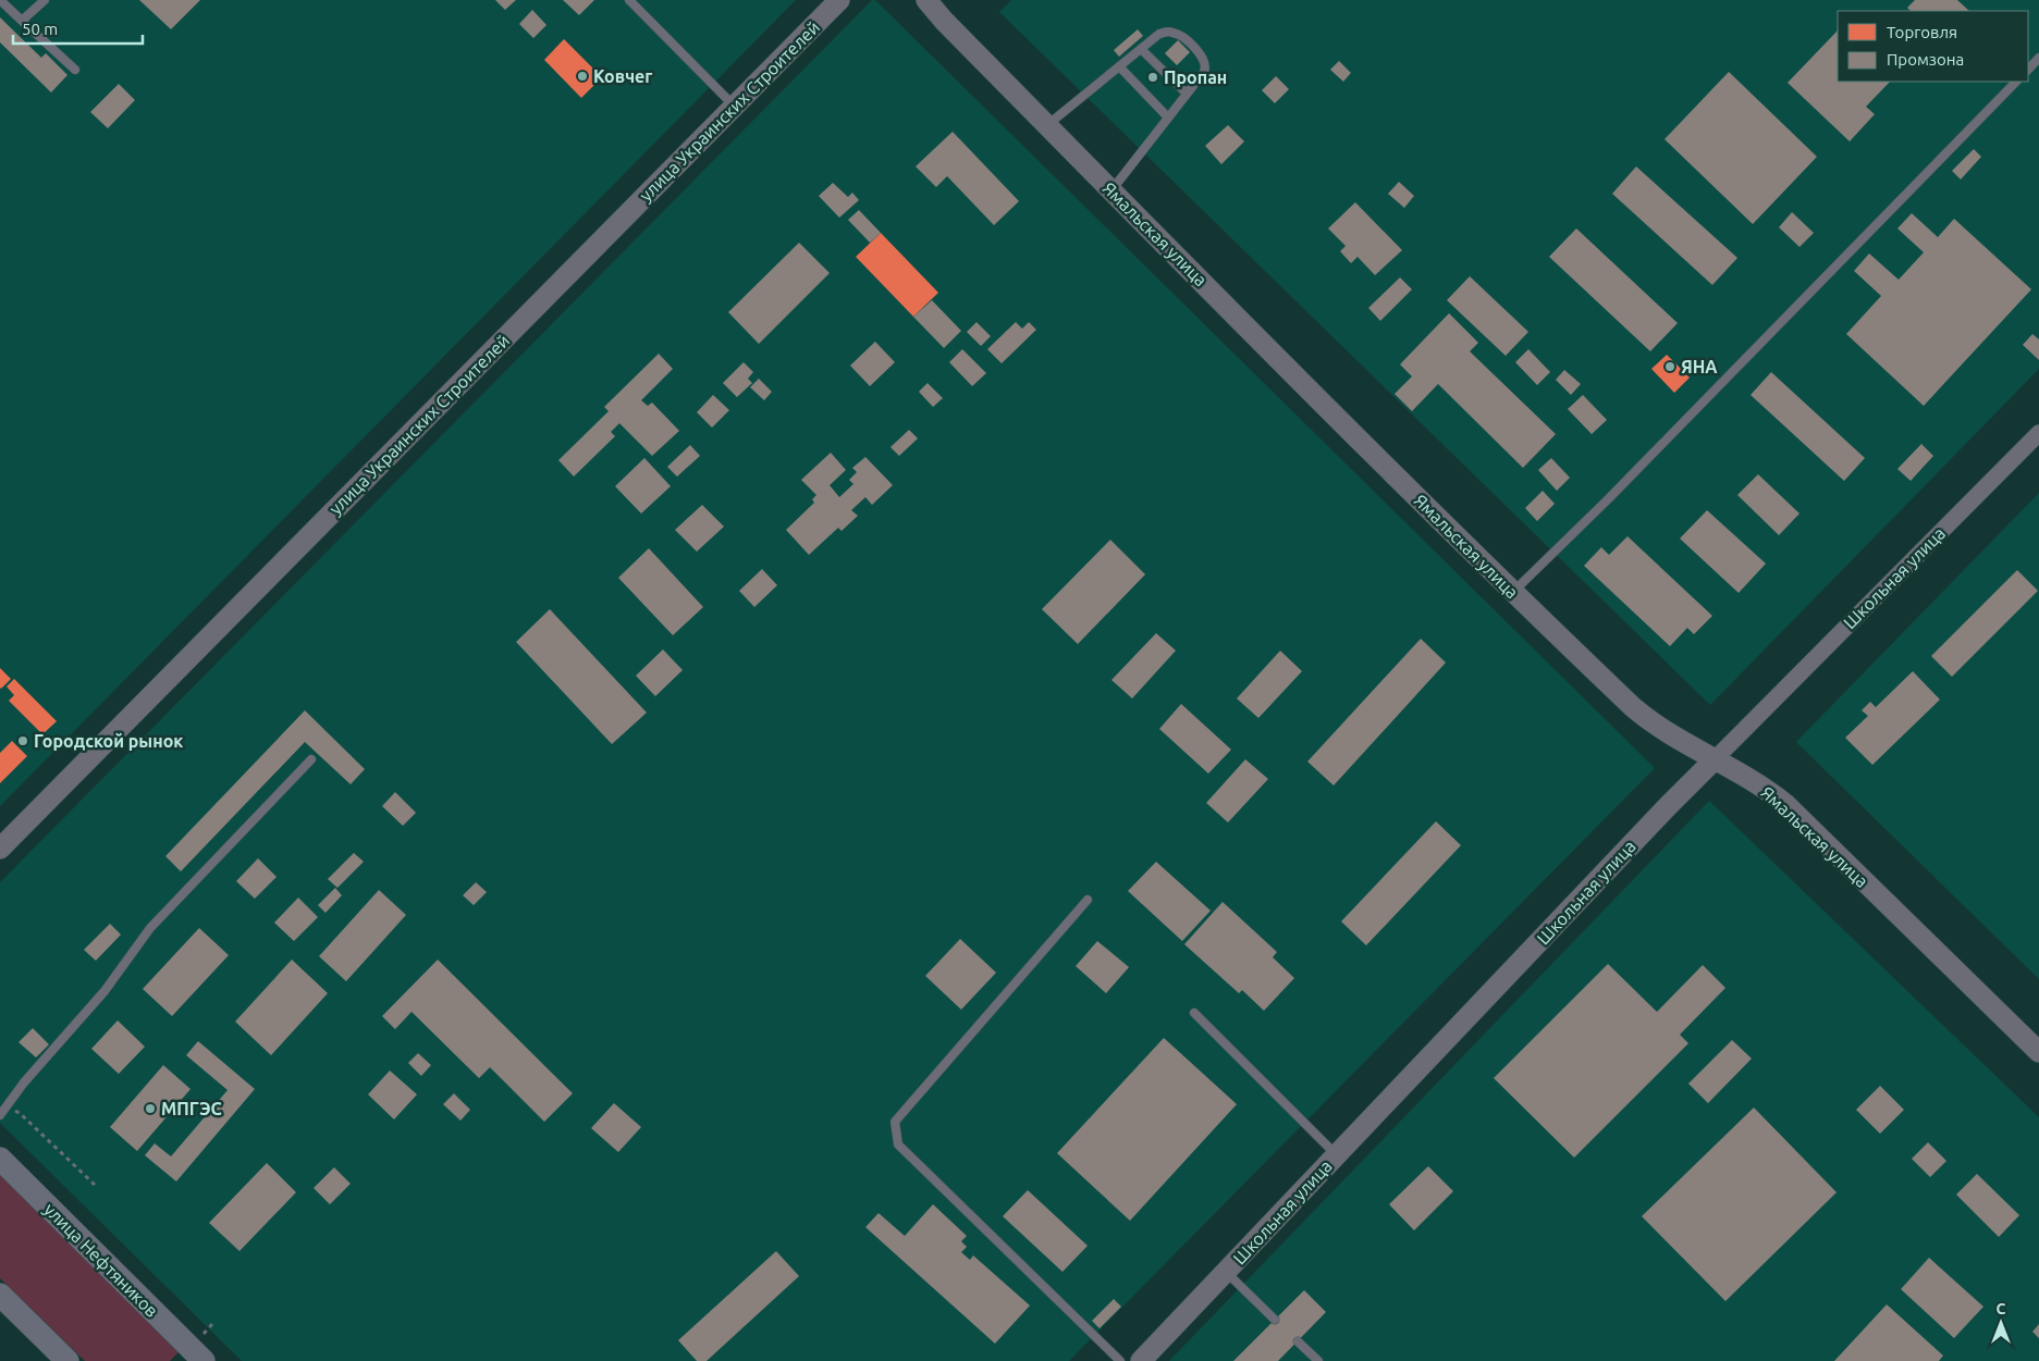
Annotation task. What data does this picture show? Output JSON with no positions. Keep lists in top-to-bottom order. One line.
{"streets":{"main road":["улица Нефтяников"],"street":["улица Украинских Строителей","Ямальская улица","Школьная улица"]},"crossings":[["Ямальская улица","Школьная улица"]],"places":["Ковчег","Пропан","ЯНА","Городской рынок","МПГЭС"],"legend":["Торговля","Промзона"],"scale_bar":"50 m","north":"top"}
